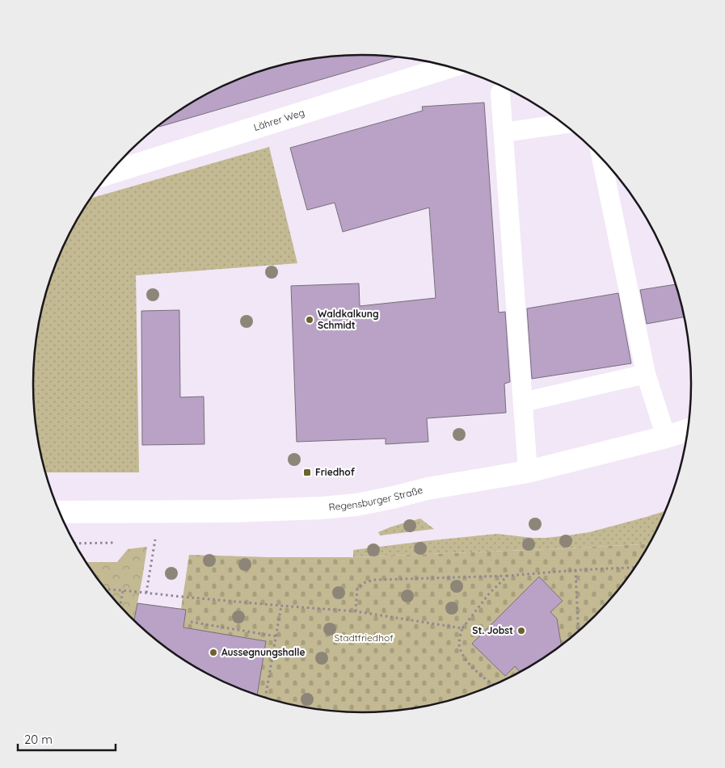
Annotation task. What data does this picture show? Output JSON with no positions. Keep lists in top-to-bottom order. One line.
{"streets":{"main road":["Lährer Weg","Regensburger Straße"]},"parks":["Stadtfriedhof"],"places":{"other":["Waldkalkung Schmidt","St. Jobst","Aussegnungshalle"],"transit":["Friedhof"]},"scale_bar":"20 m"}
